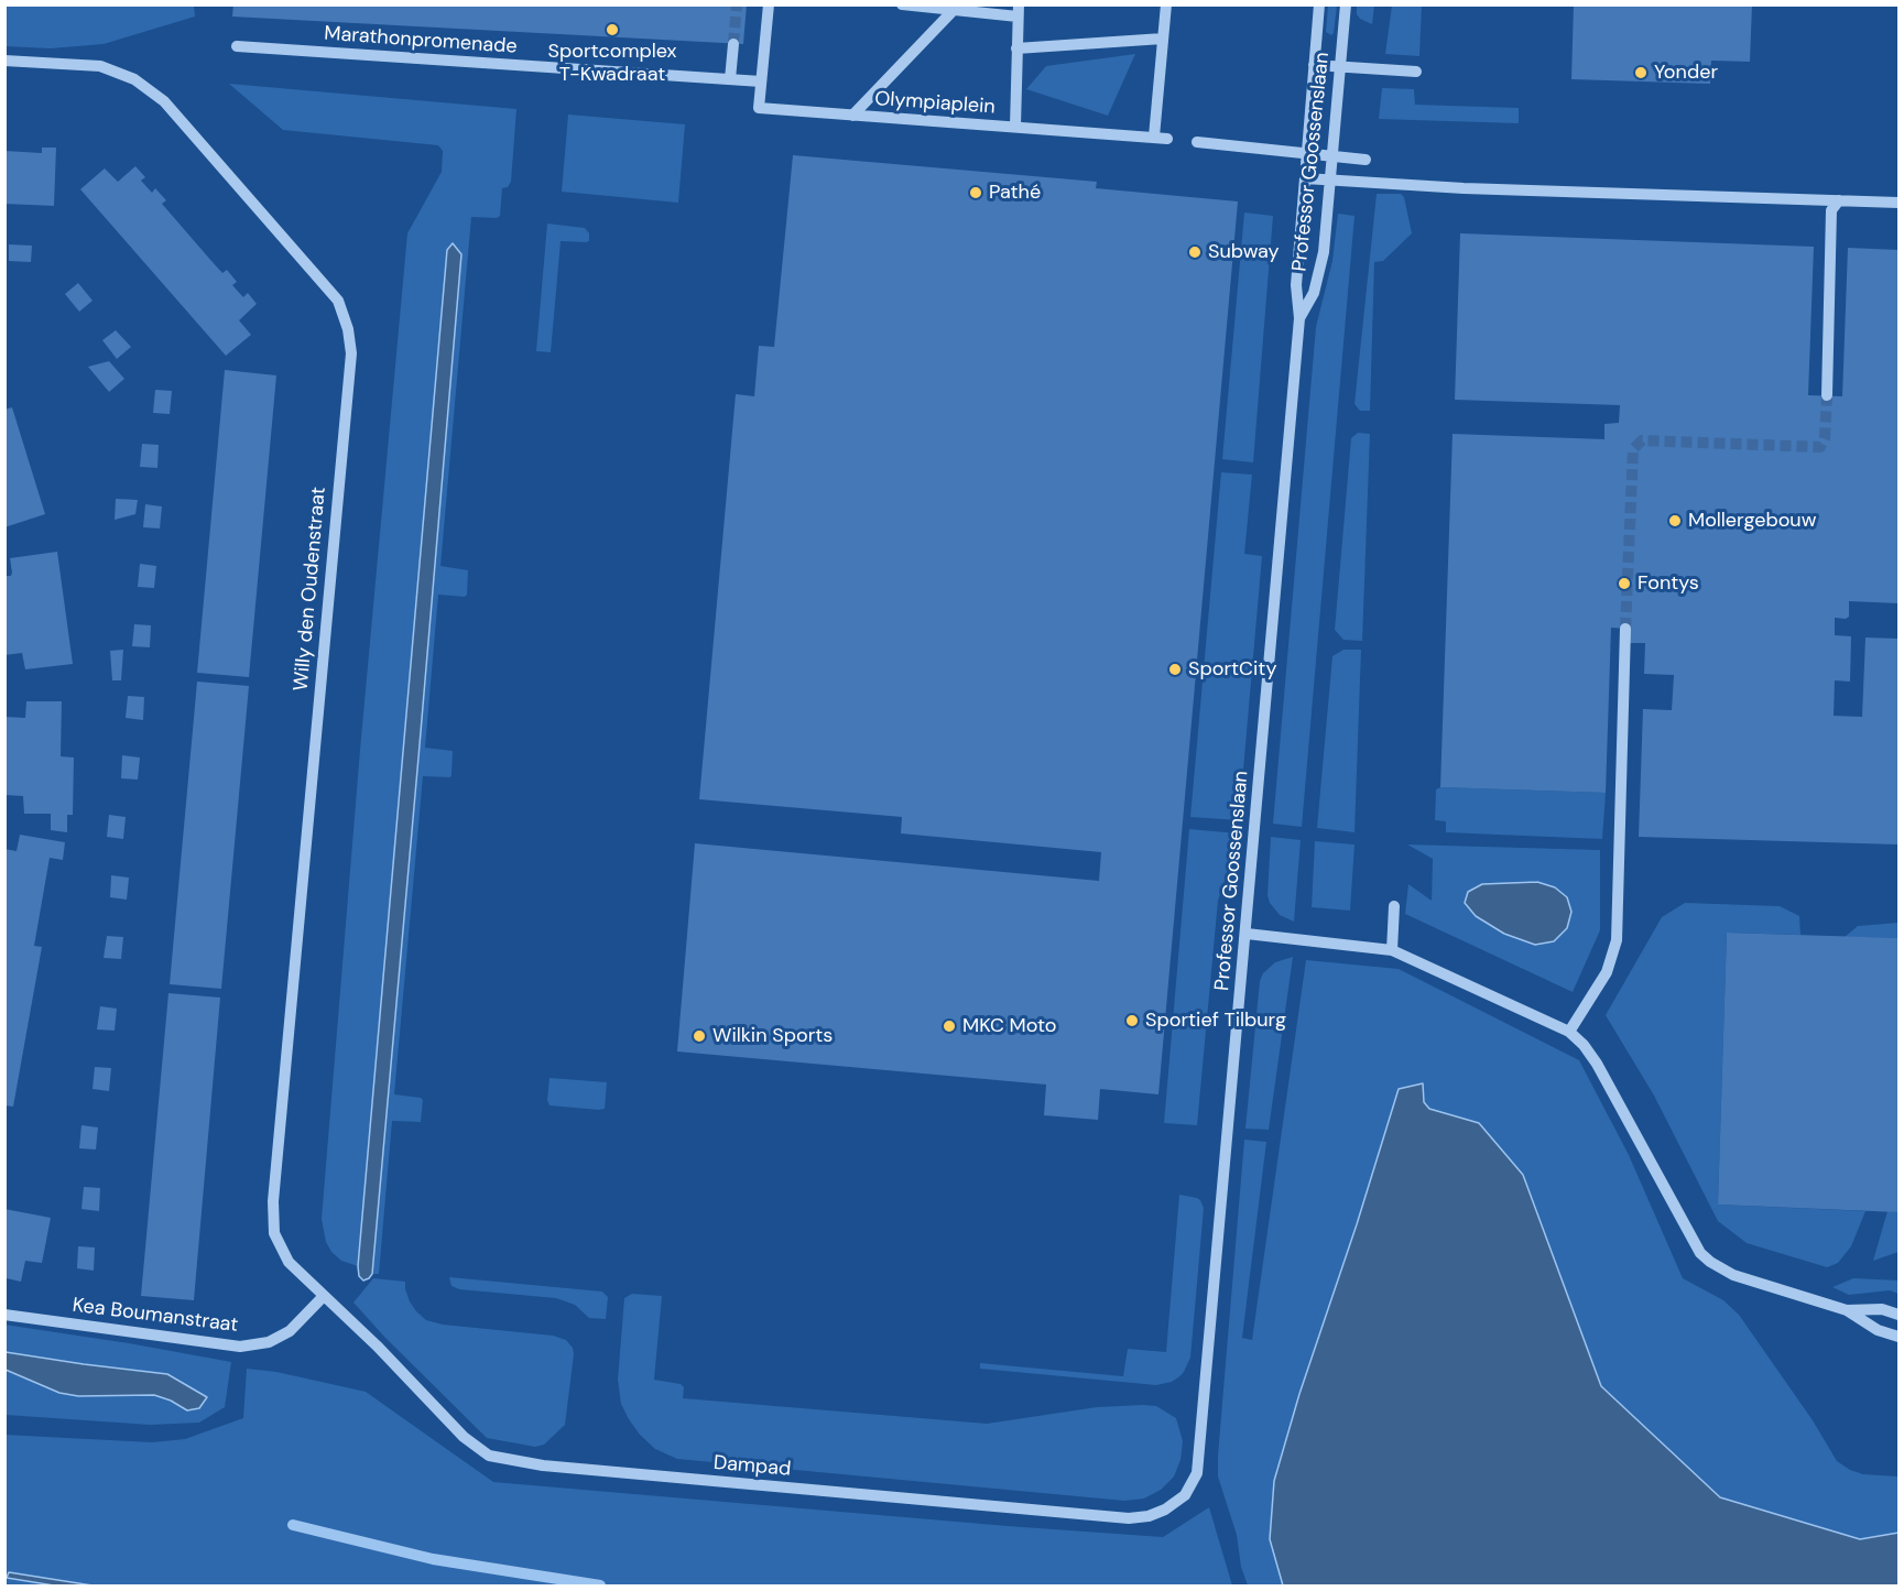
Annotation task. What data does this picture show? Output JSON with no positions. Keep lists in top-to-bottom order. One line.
{"streets":{"street":["Marathonpromenade","Olympiaplein","Professor Goossenslaan","Willy den Oudenstraat","Kea Boumanstraat","Dampad"]},"crossings":[["Marathonpromenade","Olympiaplein"],["Professor Goossenslaan","Dampad"],["Willy den Oudenstraat","Kea Boumanstraat"],["Willy den Oudenstraat","Dampad"],["Kea Boumanstraat","Dampad"]],"places":["Sportcomplex T-Kwadraat","Yonder","Pathé","Subway","Mollergebouw","Fontys","SportCity","Sportief Tilburg","MKC Moto","Wilkin Sports"]}
